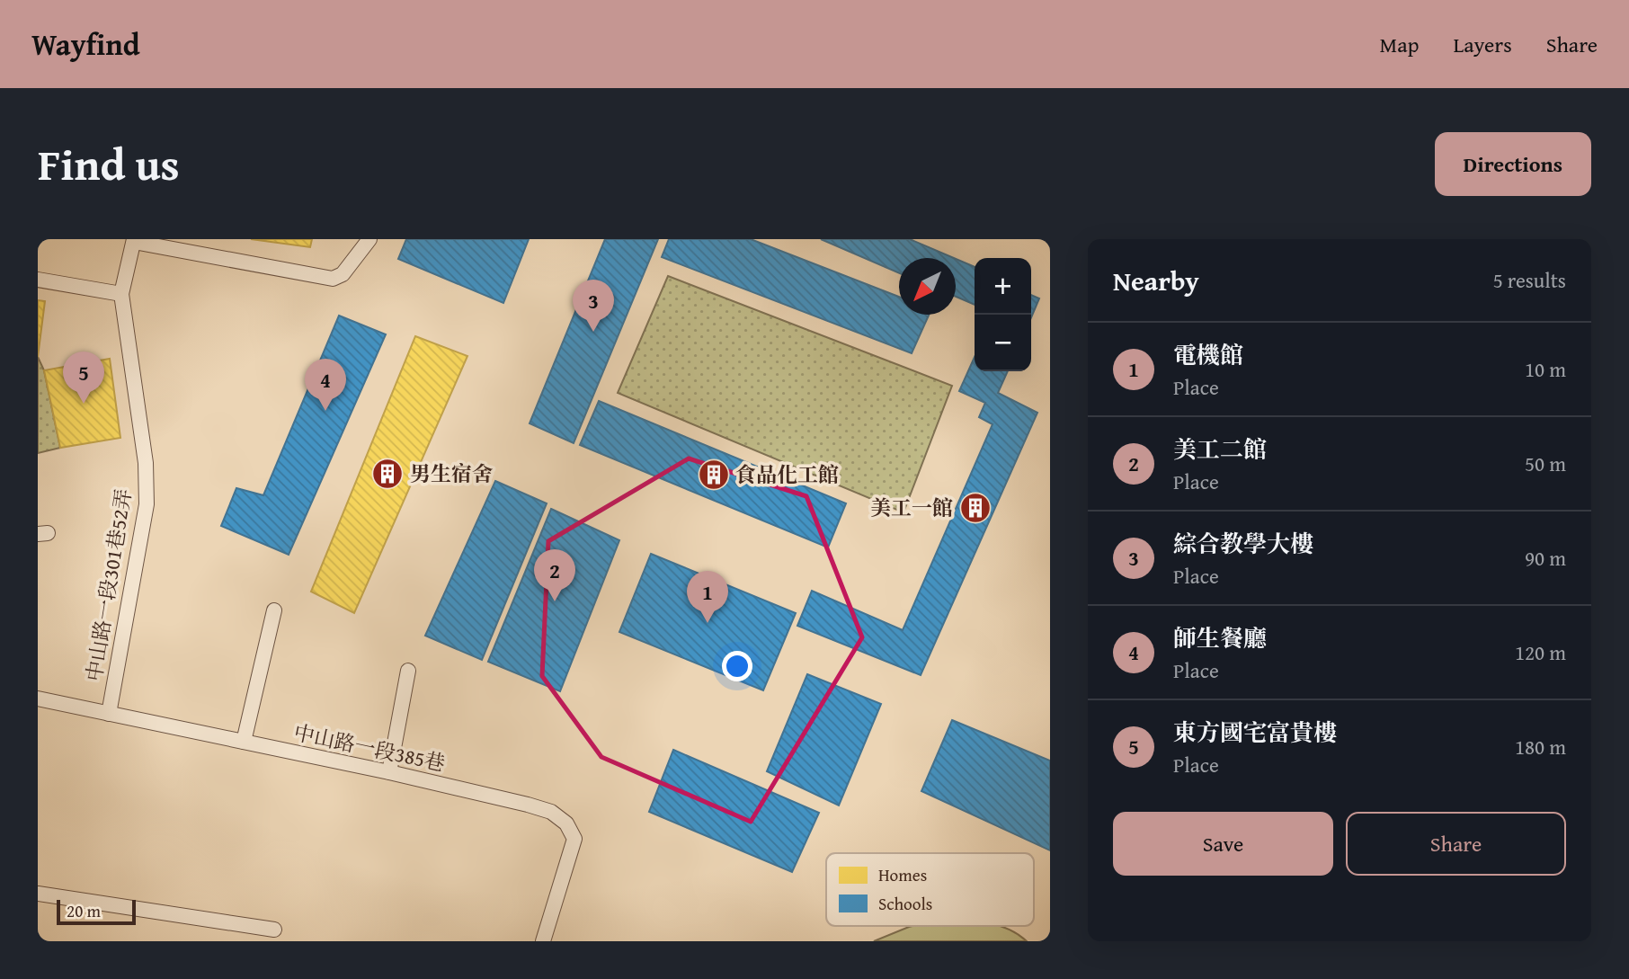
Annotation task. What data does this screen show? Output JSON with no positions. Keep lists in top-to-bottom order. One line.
{"streets":{"lane":["中山路一段301巷52弄","中山路一段385巷"]},"crossings":[["中山路一段301巷52弄","中山路一段385巷"]],"places":{"building":["男生宿舍","食品化工館","美工一館"]},"legend":["Homes","Schools"],"scale_bar":"20 m","north":"bottom left","page":{"header":"Wayfind","nav":["Map","Layers","Share"],"title":"Find us","buttons":["Directions",["Save","Share"]],"heading":["Nearby","5 results"],"map_buttons":["+","−"],"pins":["3","5","4","2","1"],"list":[{"mark":"1","name":"電機館","note":"Place","value":"10 m"},{"mark":"2","name":"美工二館","note":"Place","value":"50 m"},{"mark":"3","name":"綜合教學大樓","note":"Place","value":"90 m"},{"mark":"4","name":"師生餐廳","note":"Place","value":"120 m"},{"mark":"5","name":"東方國宅富貴樓","note":"Place","value":"180 m"}],"scale":"20 m"}}
